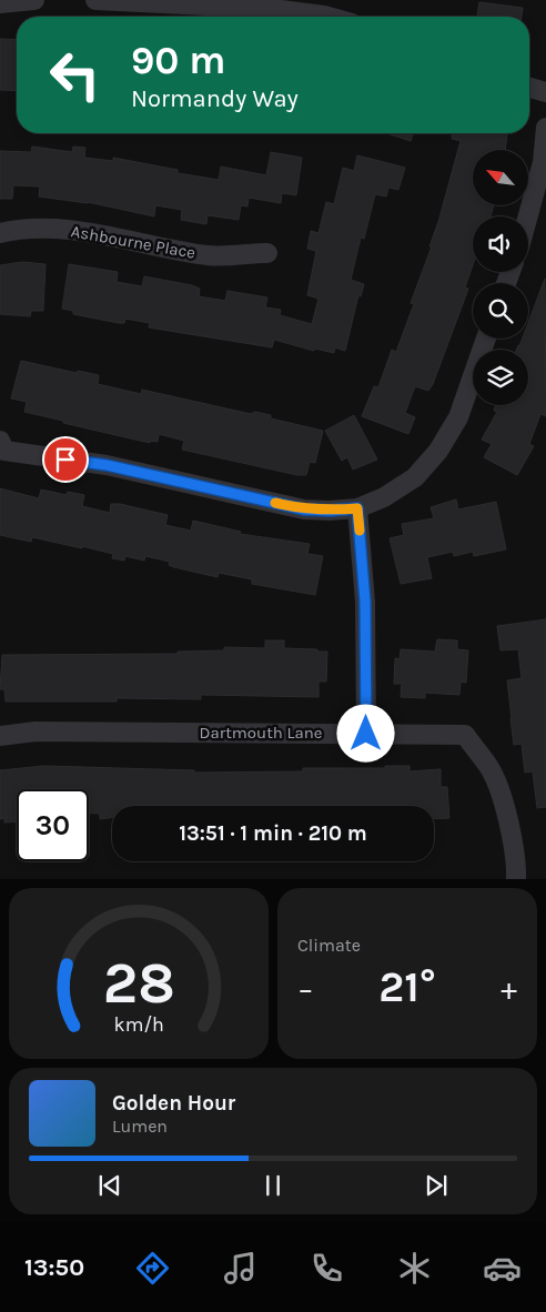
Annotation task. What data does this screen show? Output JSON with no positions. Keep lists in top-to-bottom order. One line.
{"streets":{"street":["Ashbourne Place","Dartmouth Lane"]},"north":"top left","page":{"turn":["90 m","Normandy Way"],"limit":"30","trip":"13:51 · 1 min · 210 m","tile":"Climate","heat":["−","21°","+"],"song":["Golden Hour","Lumen"],"tabs":"13:50","gauge":["28","km/h"]}}
